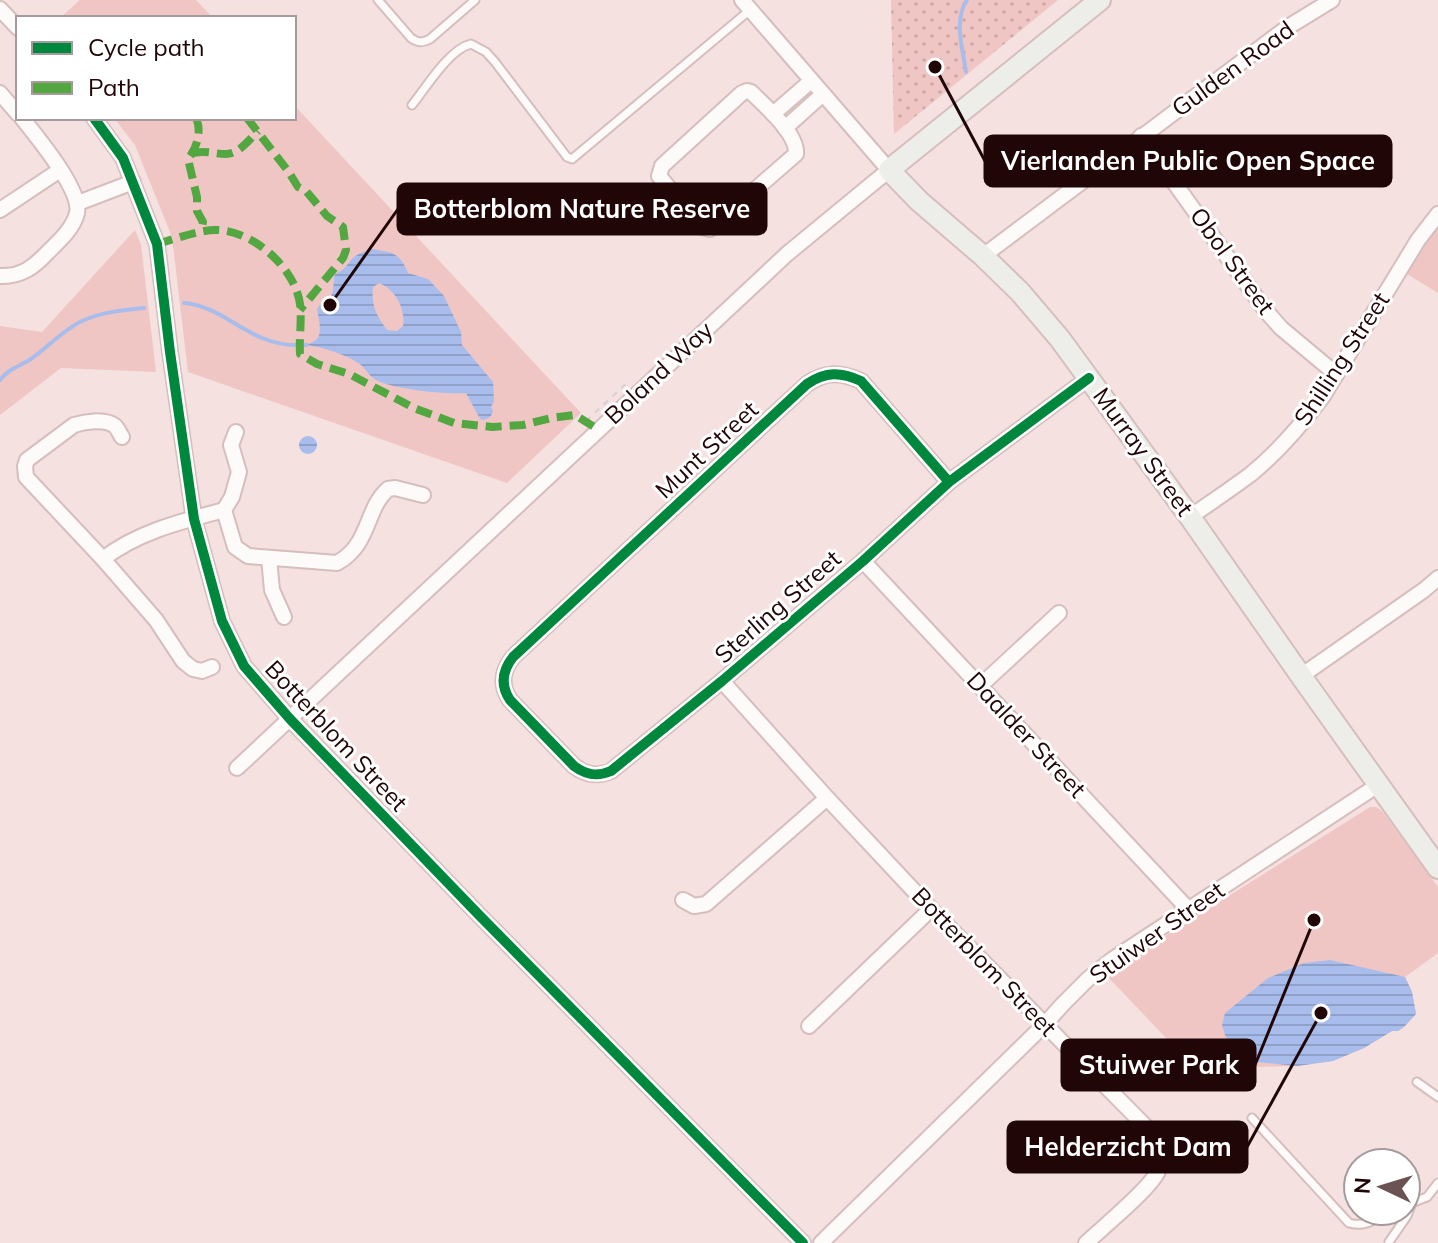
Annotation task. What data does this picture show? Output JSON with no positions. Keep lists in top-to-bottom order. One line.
{"streets":{"street":["Gulden Road","Obol Street","Shilling Street","Boland Way","Munt Street","Murray Street","Sterling Street","Daalder Street","Botterblom Street","Stuiwer Street"]},"crossings":[["Gulden Road","Obol Street"],["Gulden Road","Murray Street"],["Obol Street","Shilling Street"],["Shilling Street","Murray Street"],["Boland Way","Murray Street"],["Boland Way","Botterblom Street"],["Munt Street","Sterling Street"],["Murray Street","Sterling Street"],["Murray Street","Stuiwer Street"],["Sterling Street","Daalder Street"],["Sterling Street","Botterblom Street"],["Daalder Street","Stuiwer Street"],["Botterblom Street","Stuiwer Street"]],"places":["Vierlanden Public Open Space","Botterblom Nature Reserve","Stuiwer Park","Helderzicht Dam"],"legend":["Cycle path","Path"],"north":"left"}
